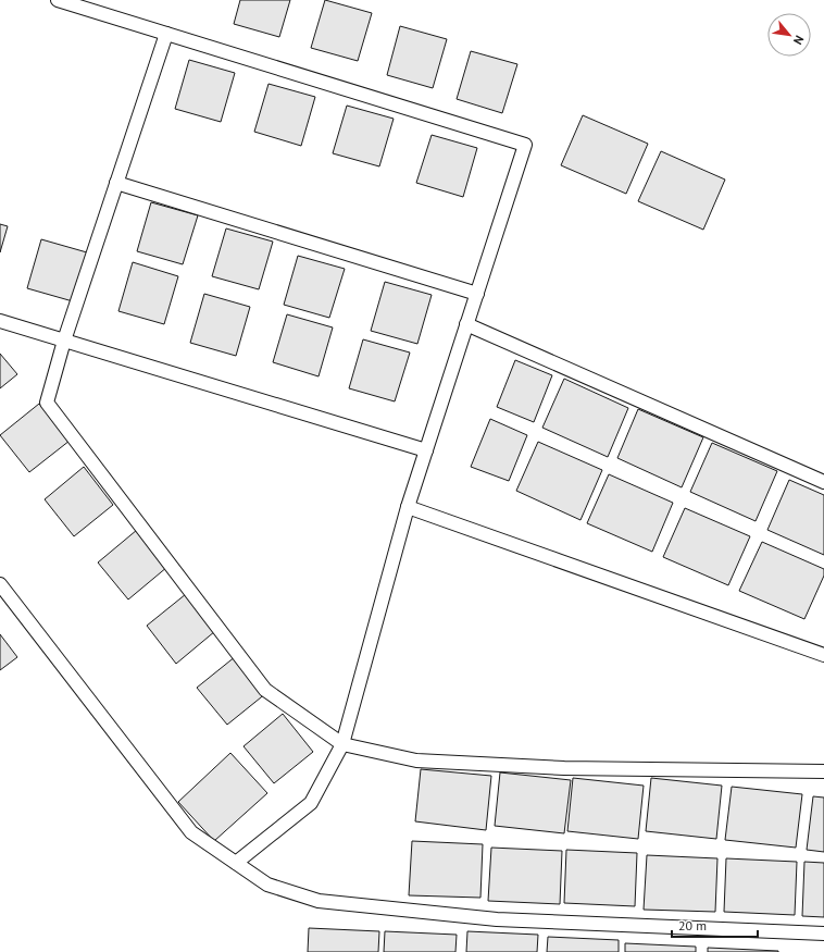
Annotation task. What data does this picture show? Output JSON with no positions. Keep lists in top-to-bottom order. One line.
{"scale_bar":"20 m","north":"bottom right"}
